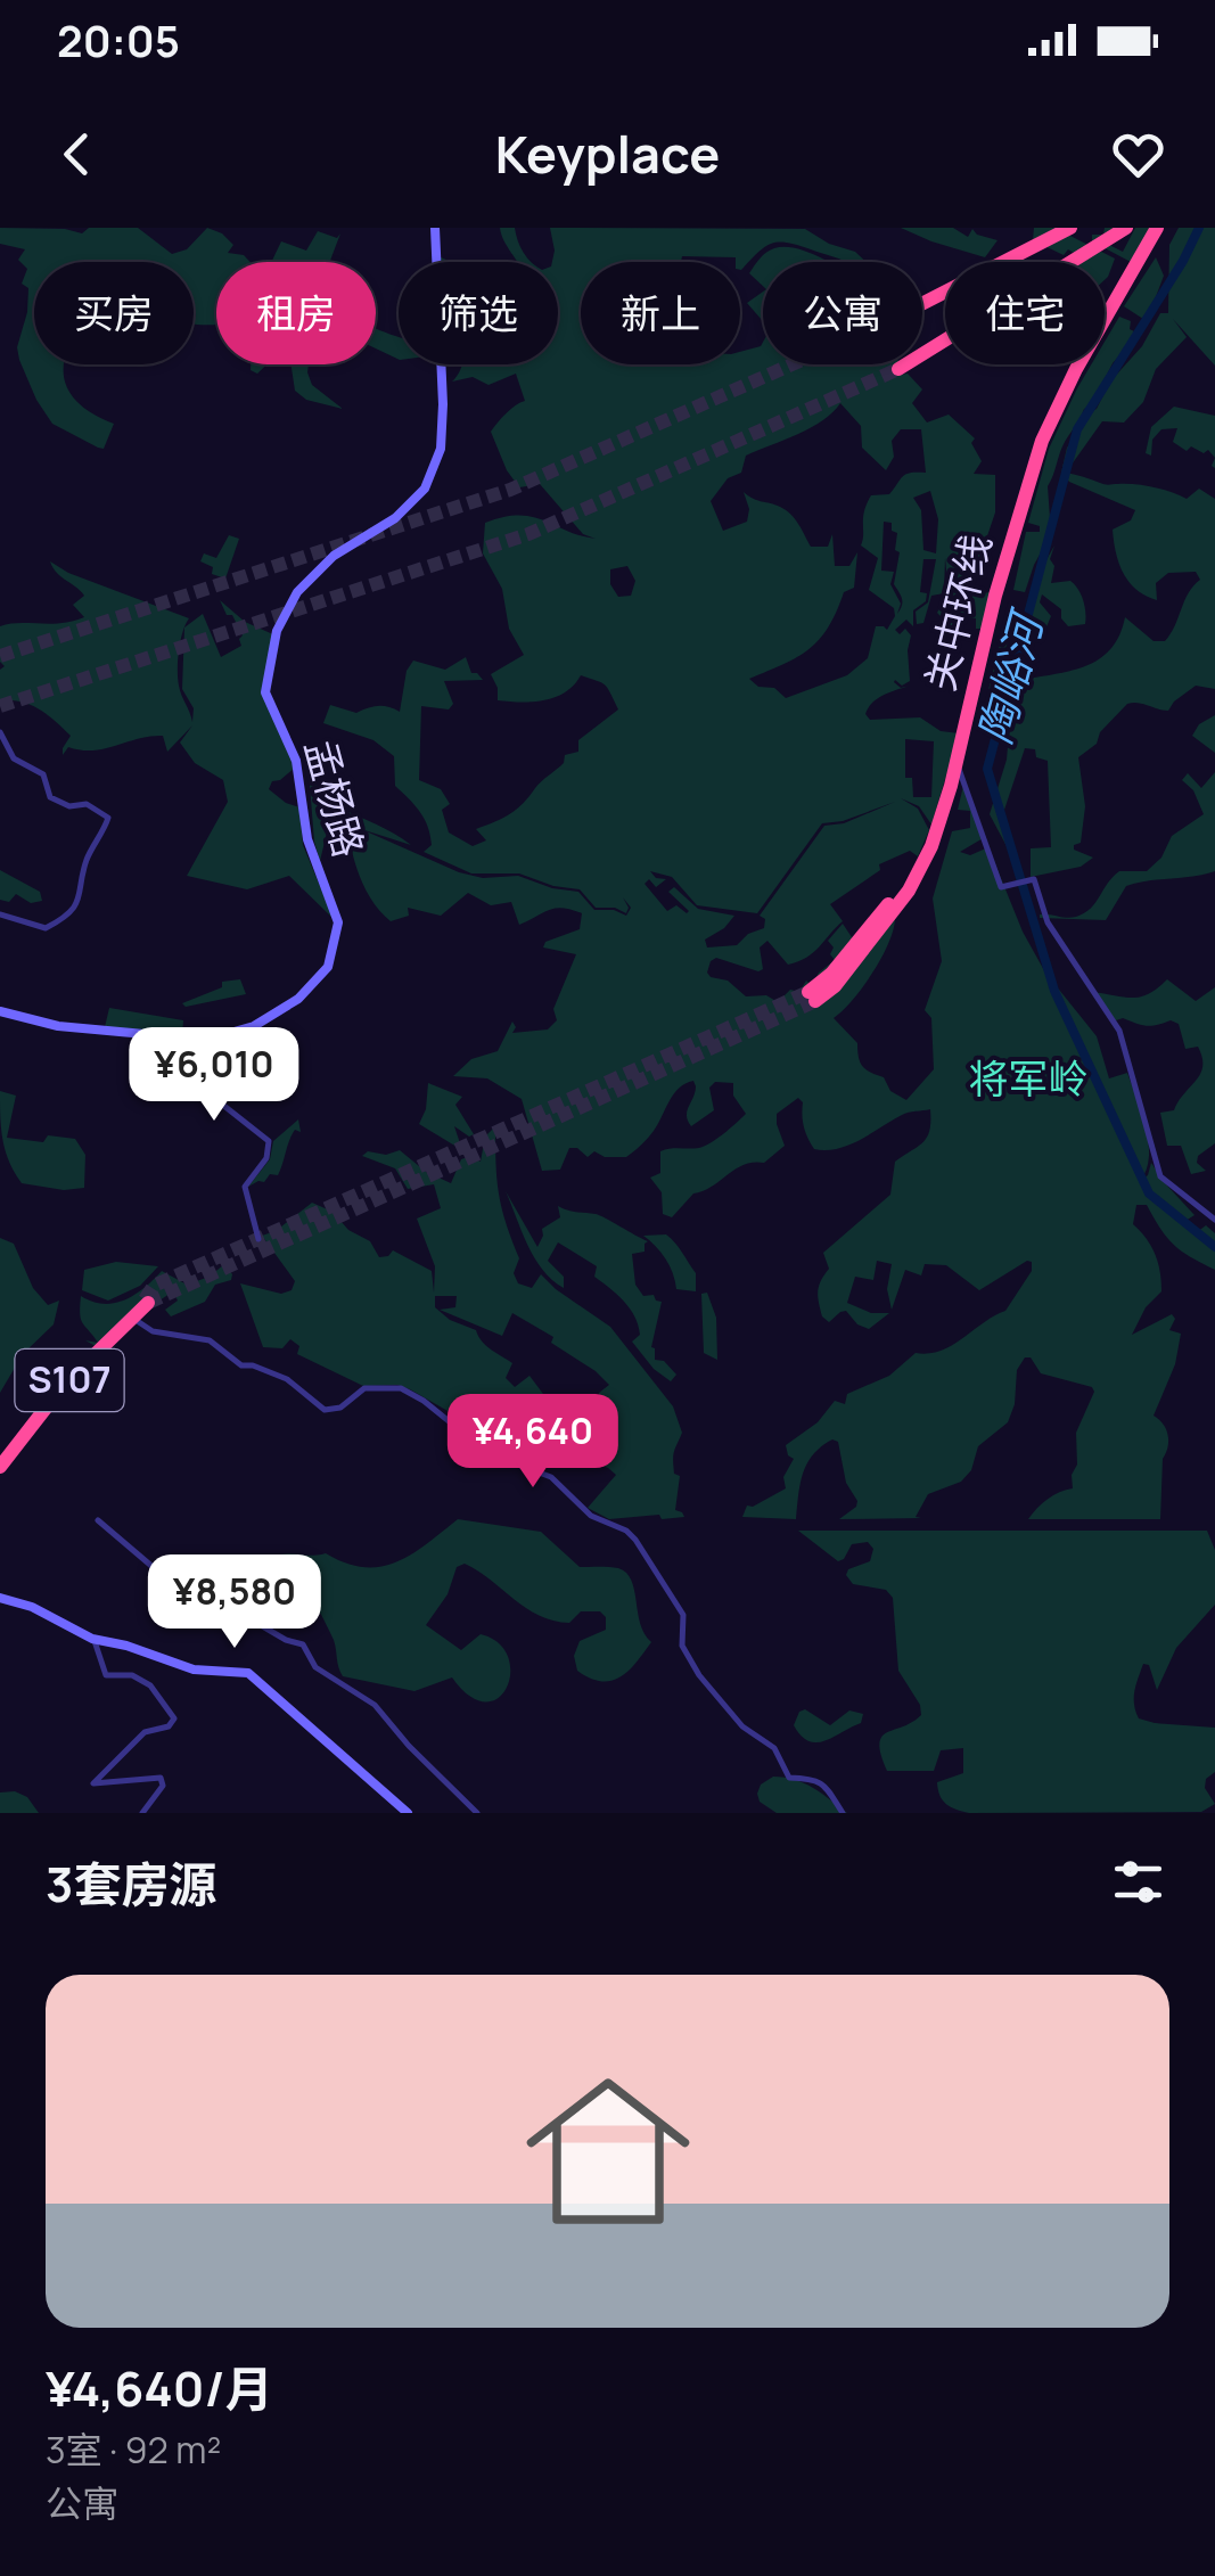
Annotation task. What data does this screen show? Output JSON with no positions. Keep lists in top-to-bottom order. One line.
{"streets":{"highway":["关中环线","S107"],"main road":["孟杨路"]},"water":["陶峪河"],"parks":["将军岭"],"page":{"status":"20:05","header":"Keyplace","chip":["买房","租房","筛选","新上","公寓","住宅"],"price":["¥6,010","¥4,640","¥8,580"],"heading":"3套房源","list":[{"name":"¥4,640/月","note":"3室 · 92 m² · 公寓"}]}}
